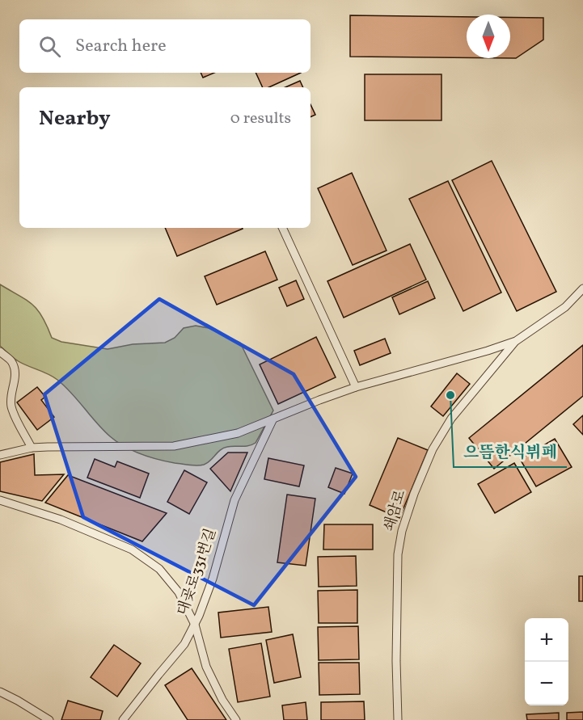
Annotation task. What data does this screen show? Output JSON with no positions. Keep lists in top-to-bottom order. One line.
{"streets":{"lane":["쇄암로","대곶로331번길"]},"places":["으뜸한식뷔페"],"north":"bottom","page":{"search":"Search here","heading":["Nearby","0 results"],"map_buttons":["+","−"]}}
